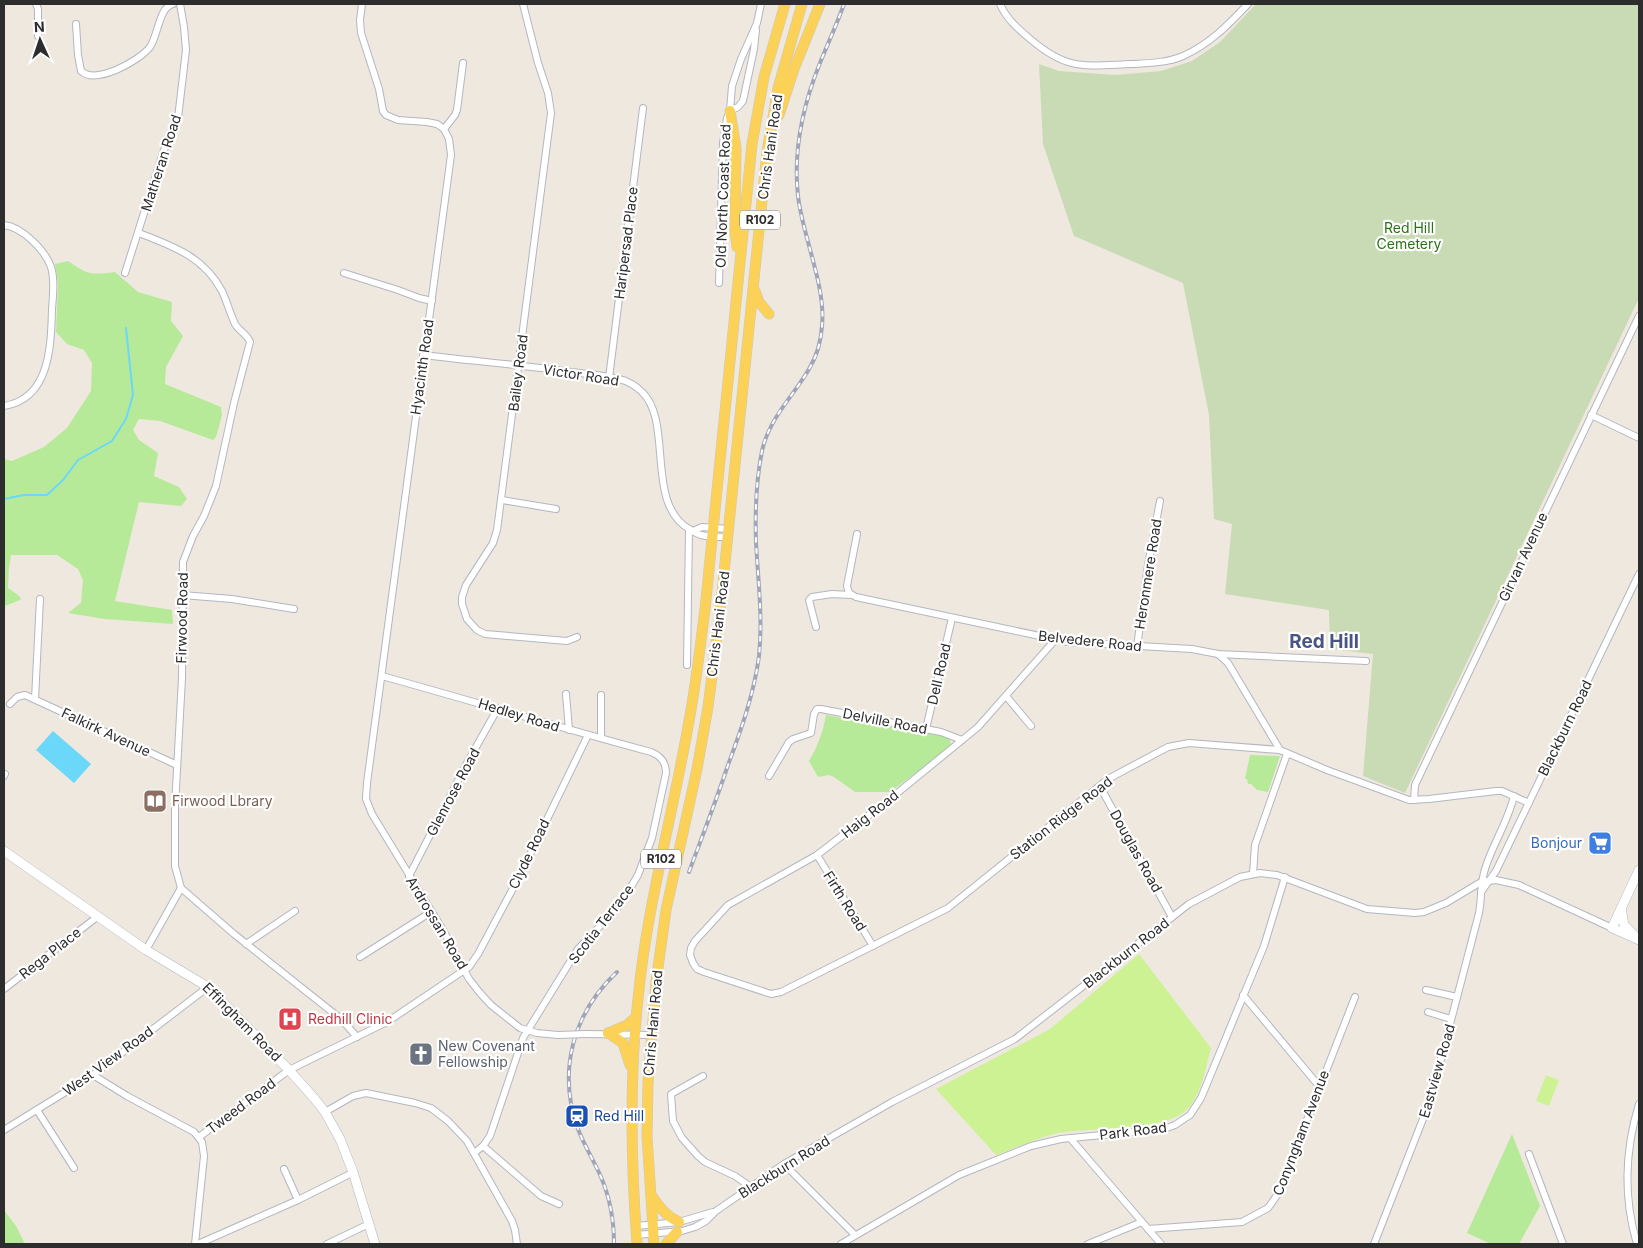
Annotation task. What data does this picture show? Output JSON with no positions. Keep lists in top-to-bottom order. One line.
{"streets":{"main road":["Chris Hani Road","R102"],"street":["Matheran Road","Old North Coast Road","Haripersad Place","Hyacinth Road","Bailey Road","Victor Road","Girvan Avenue","Heronmere Road","Firwood Road","Belvedere Road","Dell Road","Hedley Road","Delville Road","Blackburn Road","Falkirk Avenue","Glenrose Road","Haig Road","Station Ridge Road","Douglas Road","Clyde Road","Firth Road","Ardrossan Road","Scotia Terrace","Rega Place","Effingham Road","West View Road","Eastview Road","Tweed Road","Park Road","Conyngham Avenue"]},"crossings":[["Chris Hani Road","Blackburn Road"],["Chris Hani Road","Ardrossan Road"],["Matheran Road","Firwood Road"],["Haripersad Place","Victor Road"],["Hyacinth Road","Victor Road"],["Hyacinth Road","Hedley Road"],["Hyacinth Road","Ardrossan Road"],["Bailey Road","Victor Road"],["Girvan Avenue","Station Ridge Road"],["Heronmere Road","Belvedere Road"],["Firwood Road","Falkirk Avenue"],["Belvedere Road","Dell Road"],["Belvedere Road","Haig Road"],["Dell Road","Delville Road"],["Hedley Road","Glenrose Road"],["Hedley Road","Clyde Road"],["Hedley Road","Ardrossan Road"],["Hedley Road","Scotia Terrace"],["Delville Road","Haig Road"],["Blackburn Road","Station Ridge Road"],["Blackburn Road","Douglas Road"],["Blackburn Road","Eastview Road"],["Blackburn Road","Park Road"],["Glenrose Road","Ardrossan Road"],["Haig Road","Station Ridge Road"],["Haig Road","Firth Road"],["Station Ridge Road","Douglas Road"],["Station Ridge Road","Firth Road"],["Clyde Road","Ardrossan Road"],["Clyde Road","Tweed Road"],["Ardrossan Road","Scotia Terrace"],["Ardrossan Road","Tweed Road"],["Rega Place","Effingham Road"],["Effingham Road","West View Road"],["Effingham Road","Tweed Road"]],"districts":["Red Hill"],"parks":["Red Hill Cemetery"],"places":{"library":["Firwood Lbrary"],"supermarket":["Bonjour"],"hospital":["Redhill Clinic"],"church":["New Covenant Fellowship"],"station":["Red Hill"]},"north":"top"}
